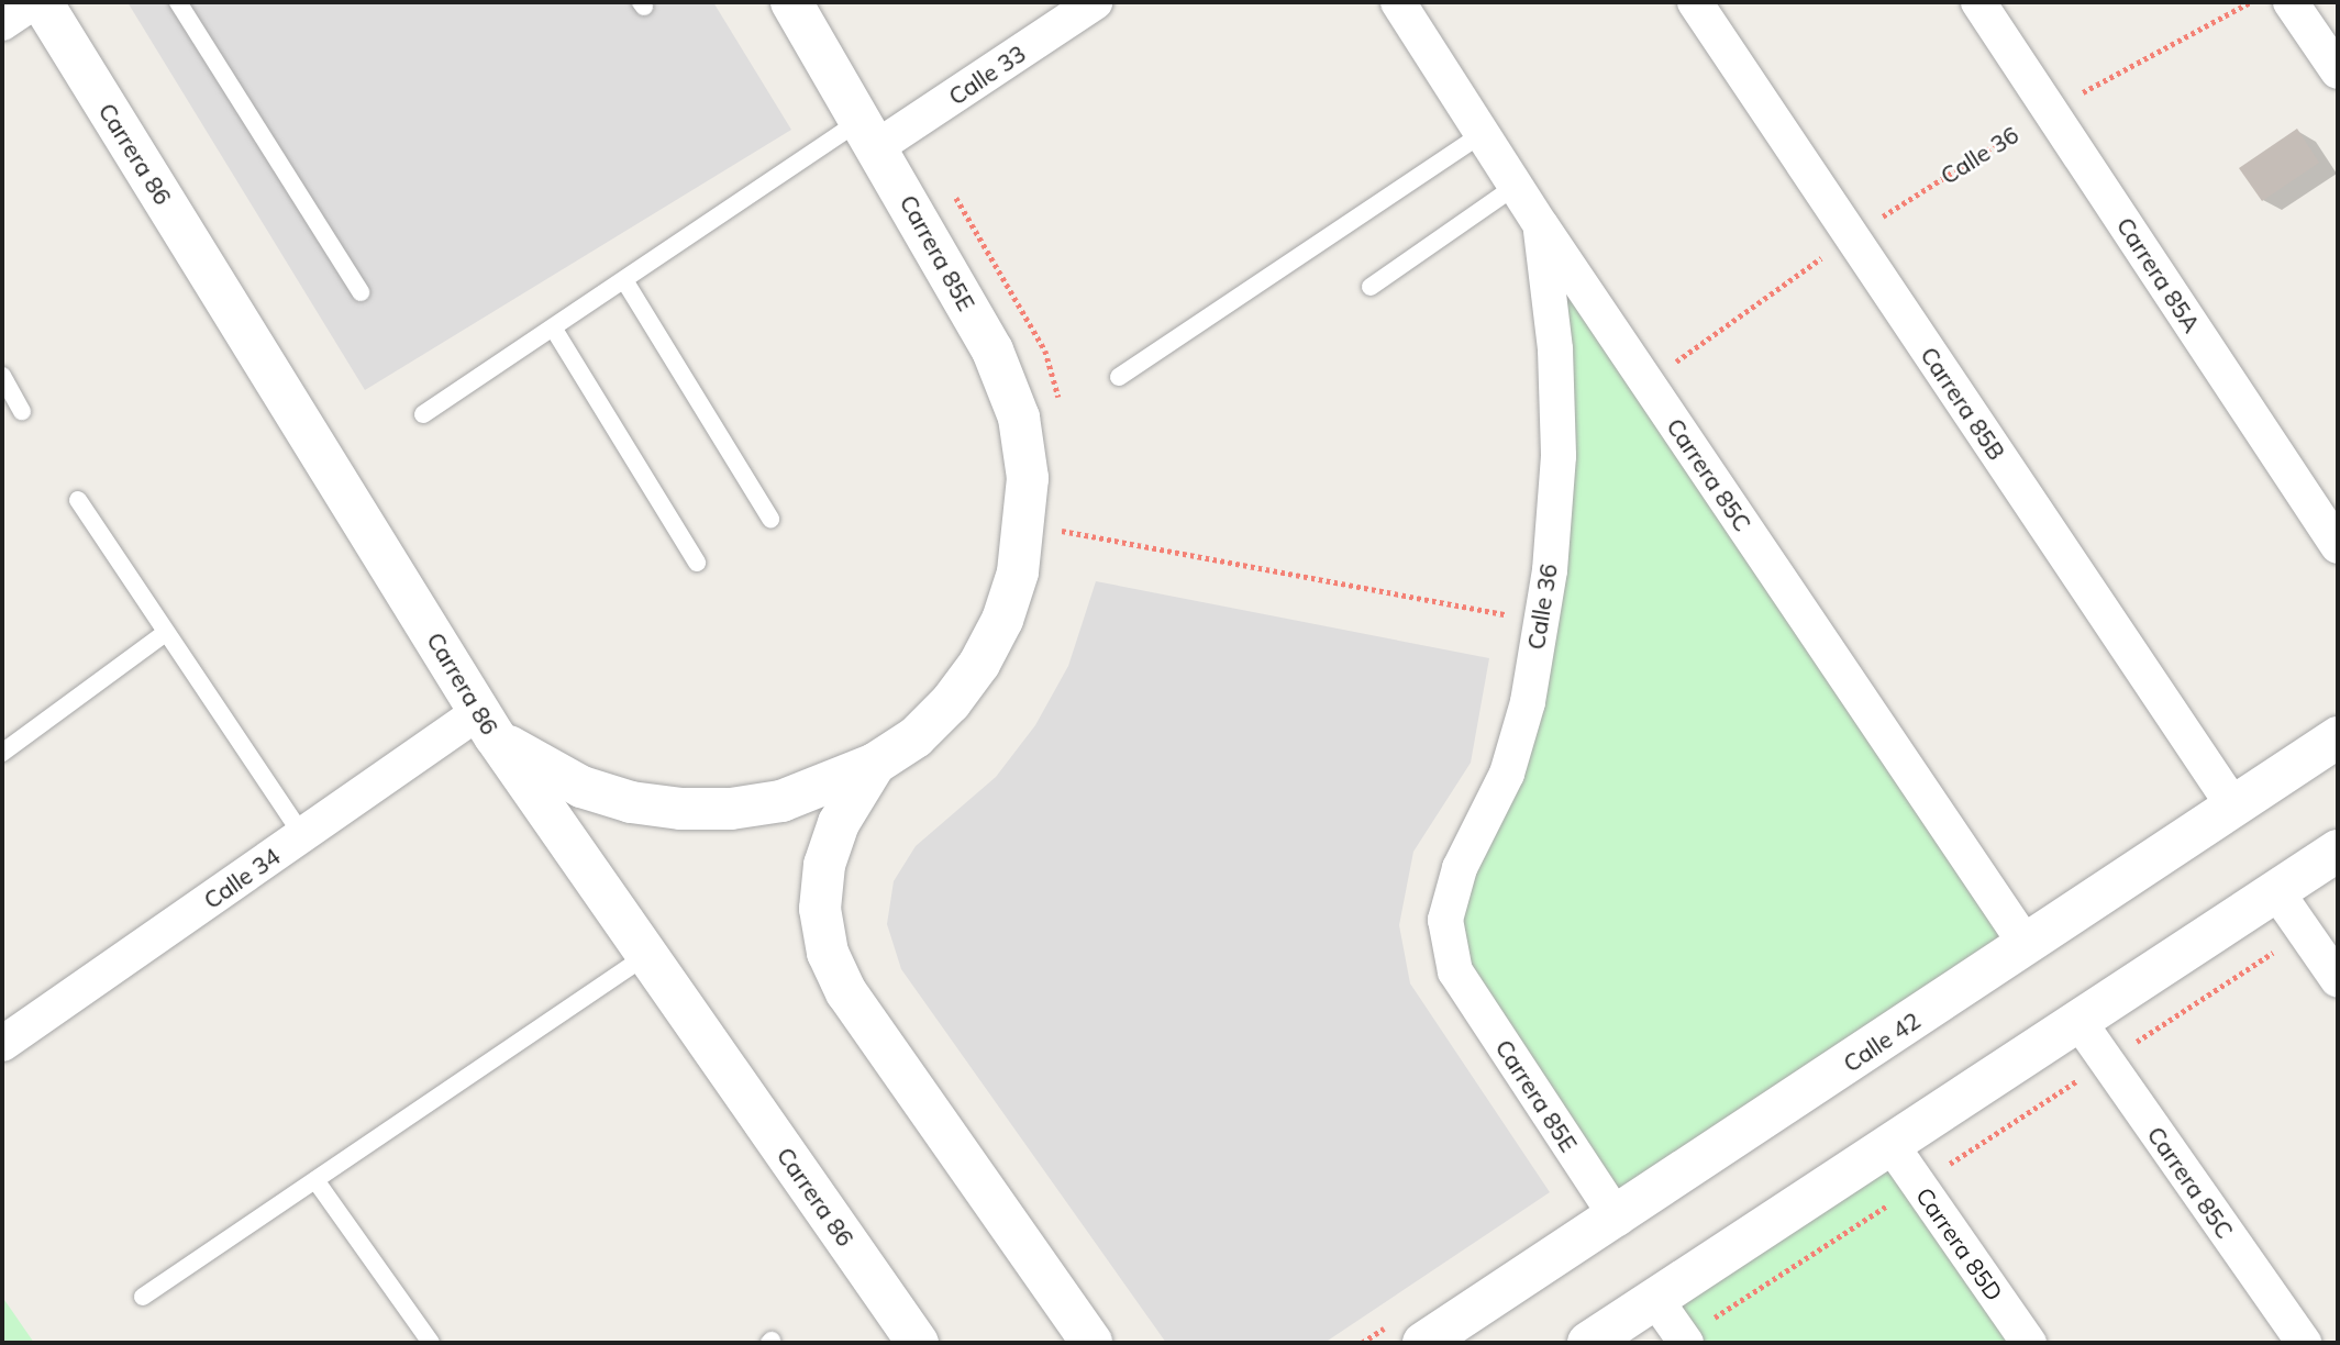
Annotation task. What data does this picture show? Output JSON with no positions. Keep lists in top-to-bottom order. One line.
{"streets":{"street":["Calle 33","Carrera 86","Calle 36","Carrera 85E","Carrera 85A","Carrera 85B","Carrera 85C","Calle 34","Calle 42","Carrera 85D"]},"crossings":[["Calle 33","Carrera 85E"],["Carrera 86","Calle 34"],["Calle 36","Carrera 85E"],["Calle 36","Carrera 85A"],["Calle 36","Carrera 85B"],["Calle 36","Carrera 85C"],["Carrera 85E","Calle 42"],["Carrera 85B","Calle 42"],["Carrera 85C","Calle 42"]]}
